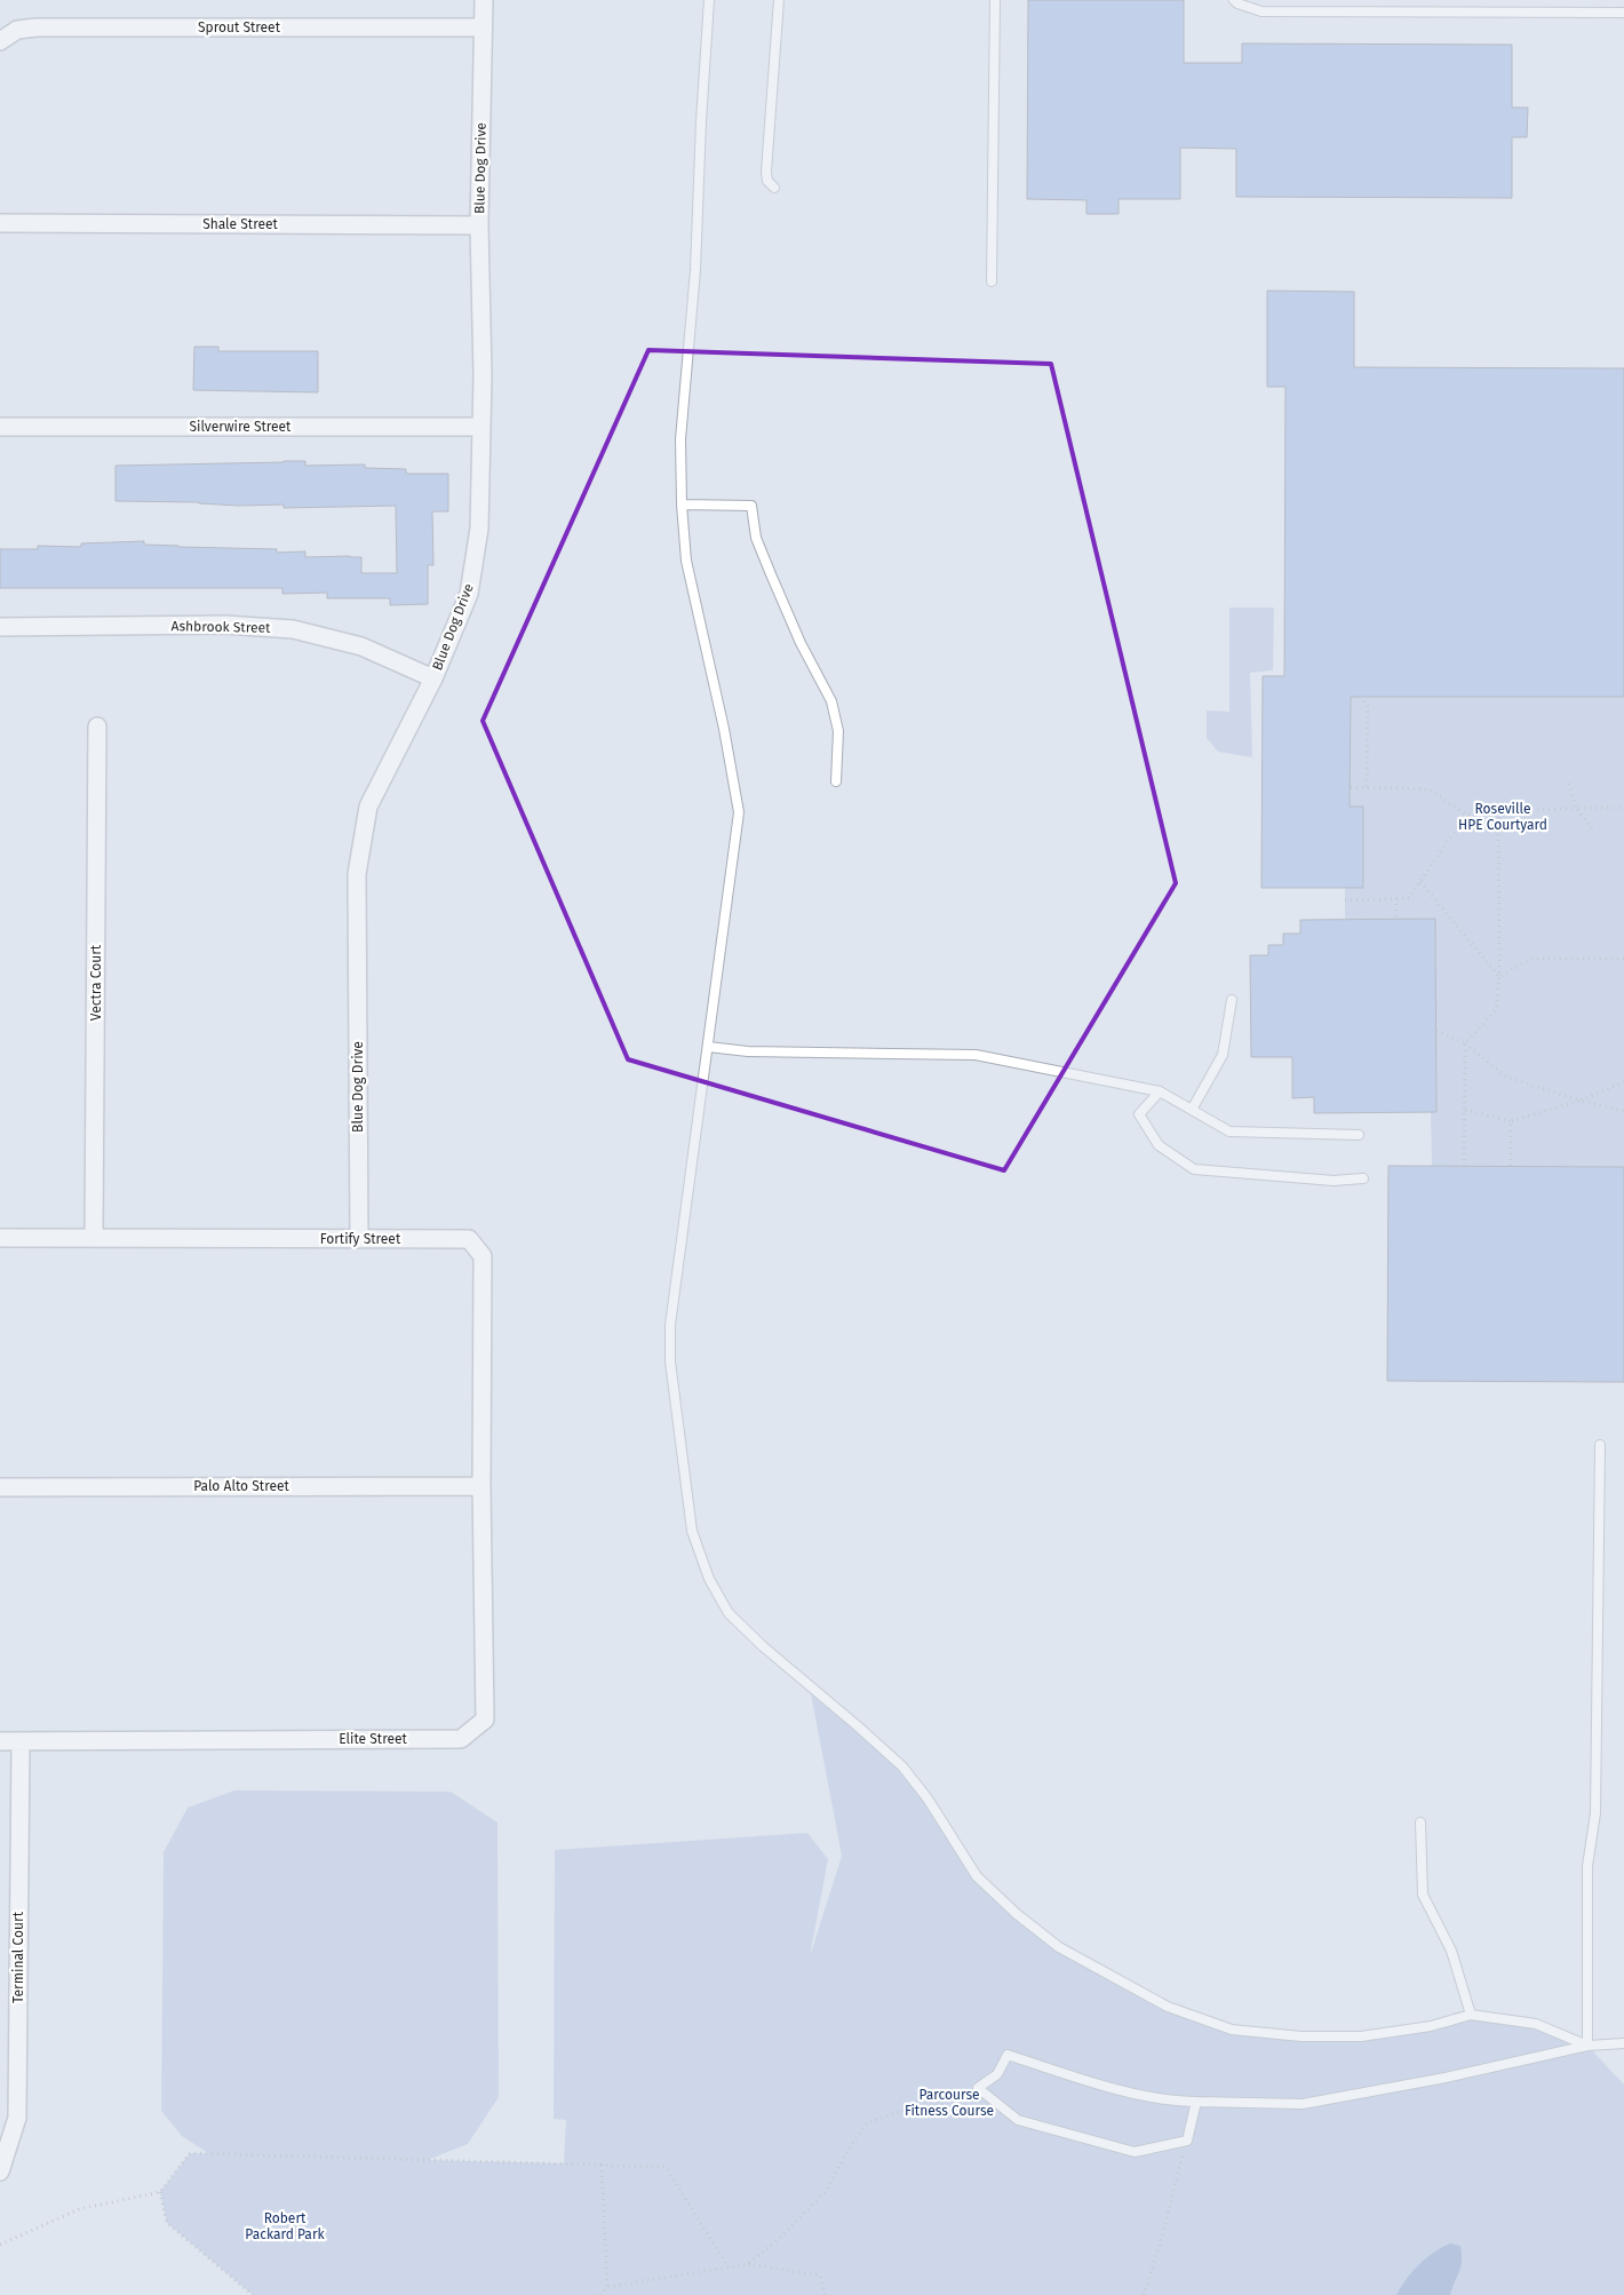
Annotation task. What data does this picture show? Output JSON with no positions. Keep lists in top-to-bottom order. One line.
{"streets":{"street":["Sprout Street","Blue Dog Drive","Shale Street","Silverwire Street","Ashbrook Street","Vectra Court","Fortify Street","Palo Alto Street","Elite Street","Terminal Court"]},"crossings":[["Sprout Street","Blue Dog Drive"],["Blue Dog Drive","Shale Street"],["Blue Dog Drive","Silverwire Street"],["Blue Dog Drive","Ashbrook Street"],["Blue Dog Drive","Fortify Street"],["Vectra Court","Fortify Street"],["Fortify Street","Palo Alto Street"],["Fortify Street","Elite Street"],["Palo Alto Street","Elite Street"],["Elite Street","Terminal Court"]],"parks":["Roseville HPE Courtyard","Parcourse Fitness Course","Robert Packard Park"]}
